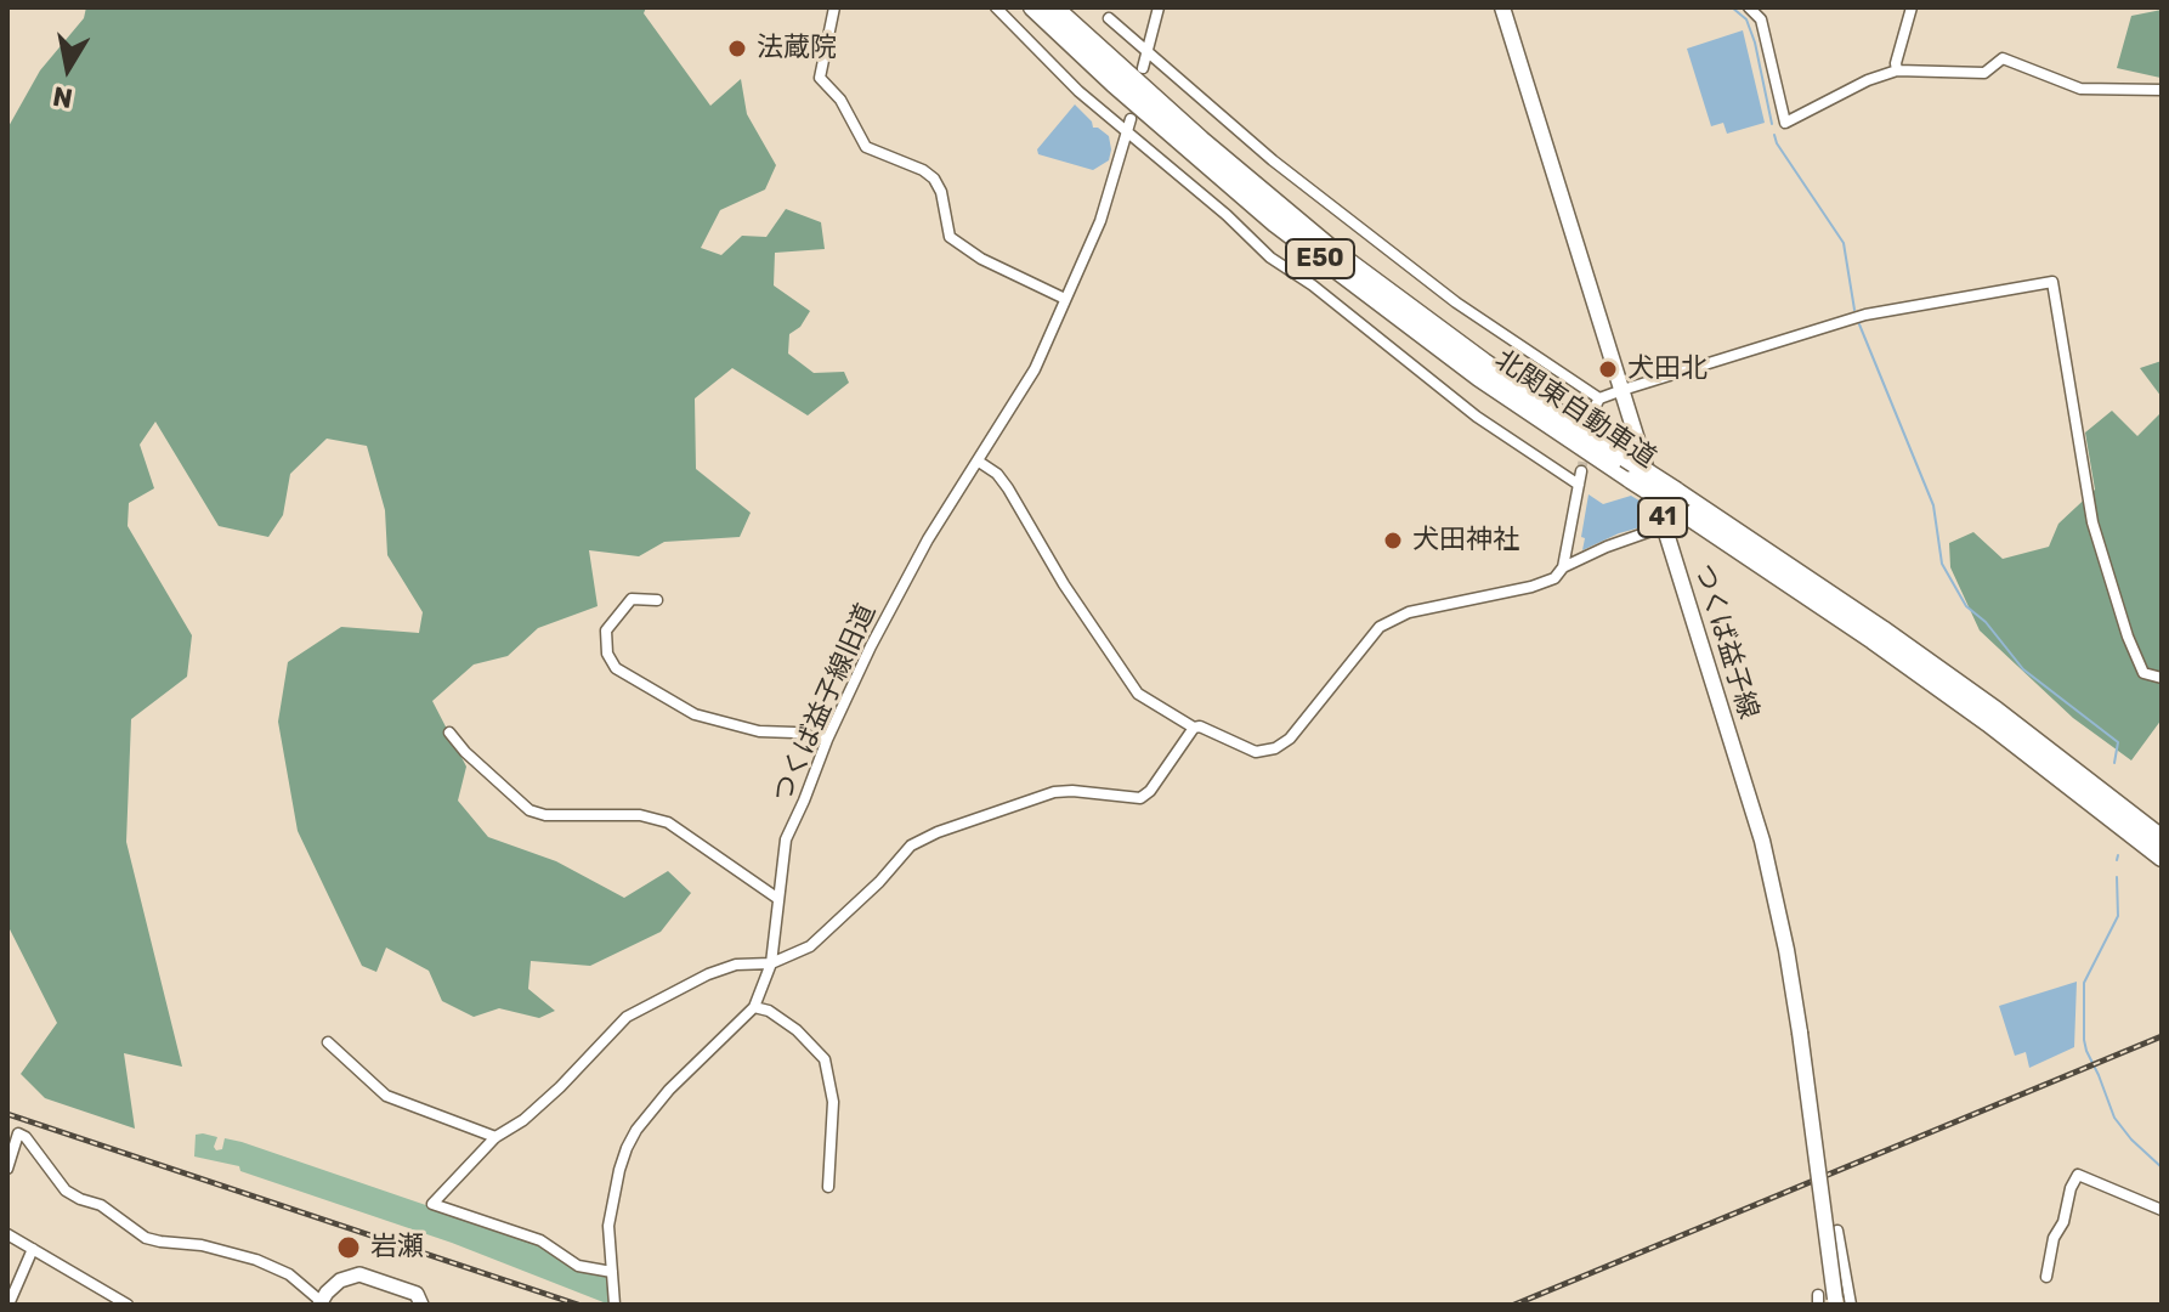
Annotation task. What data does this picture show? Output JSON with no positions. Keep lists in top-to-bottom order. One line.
{"streets":{"highway":["E50","北関東自動車道"],"main road":["41","つくば益子線"],"street":["つくば益子線旧道"]},"places":["法蔵院","犬田北","犬田神社","岩瀬"],"north":"bottom"}
